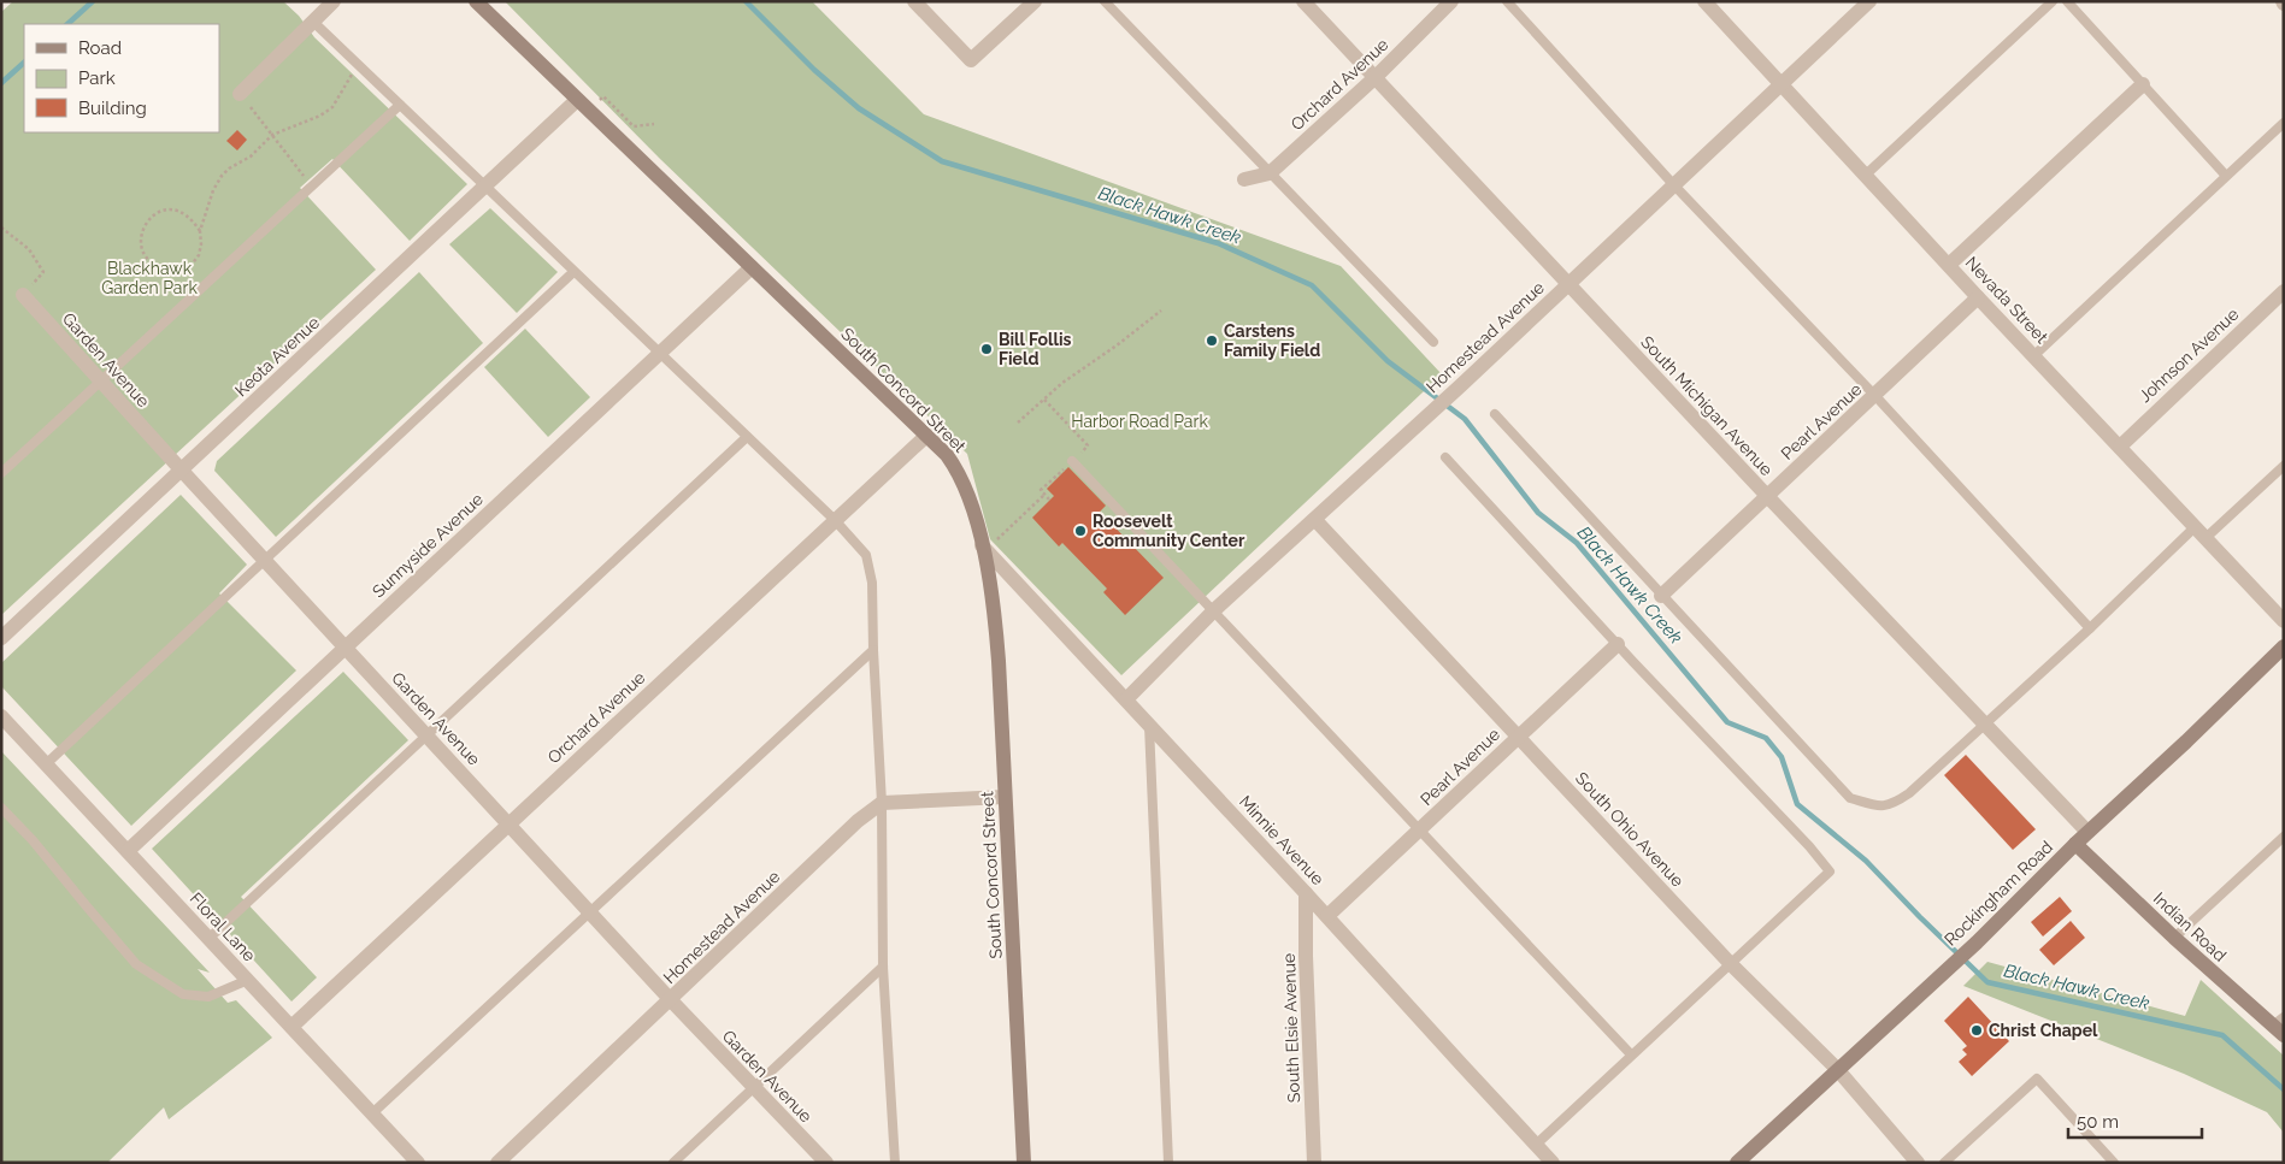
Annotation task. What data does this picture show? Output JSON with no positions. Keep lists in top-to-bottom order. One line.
{"streets":{"street":["Orchard Avenue","Nevada Street","Homestead Avenue","Johnson Avenue","Keota Avenue","Garden Avenue","South Concord Street","South Michigan Avenue","Pearl Avenue","Sunnyside Avenue","South Ohio Avenue","Minnie Avenue","Rockingham Road","Floral Lane","Indian Road","South Elsie Avenue"]},"crossings":[["Orchard Avenue","Garden Avenue"],["Orchard Avenue","South Concord Street"],["Orchard Avenue","South Michigan Avenue"],["Orchard Avenue","Floral Lane"],["Nevada Street","Homestead Avenue"],["Nevada Street","Johnson Avenue"],["Nevada Street","Pearl Avenue"],["Homestead Avenue","Garden Avenue"],["Homestead Avenue","South Michigan Avenue"],["Homestead Avenue","South Ohio Avenue"],["Homestead Avenue","Minnie Avenue"],["Keota Avenue","Garden Avenue"],["Keota Avenue","South Concord Street"],["Garden Avenue","Sunnyside Avenue"],["South Concord Street","Sunnyside Avenue"],["South Concord Street","Minnie Avenue"],["South Michigan Avenue","Pearl Avenue"],["South Michigan Avenue","Rockingham Road"],["Pearl Avenue","South Ohio Avenue"],["Pearl Avenue","Minnie Avenue"],["Sunnyside Avenue","Floral Lane"],["South Ohio Avenue","Rockingham Road"],["Minnie Avenue","South Elsie Avenue"],["Rockingham Road","Indian Road"]],"water":["Black Hawk Creek"],"parks":["Blackhawk Garden Park","Harbor Road Park"],"places":["Carstens Family Field","Bill Follis Field","Roosevelt Community Center","Christ Chapel"],"legend":["Road","Park","Building"],"scale_bar":"50 m"}
